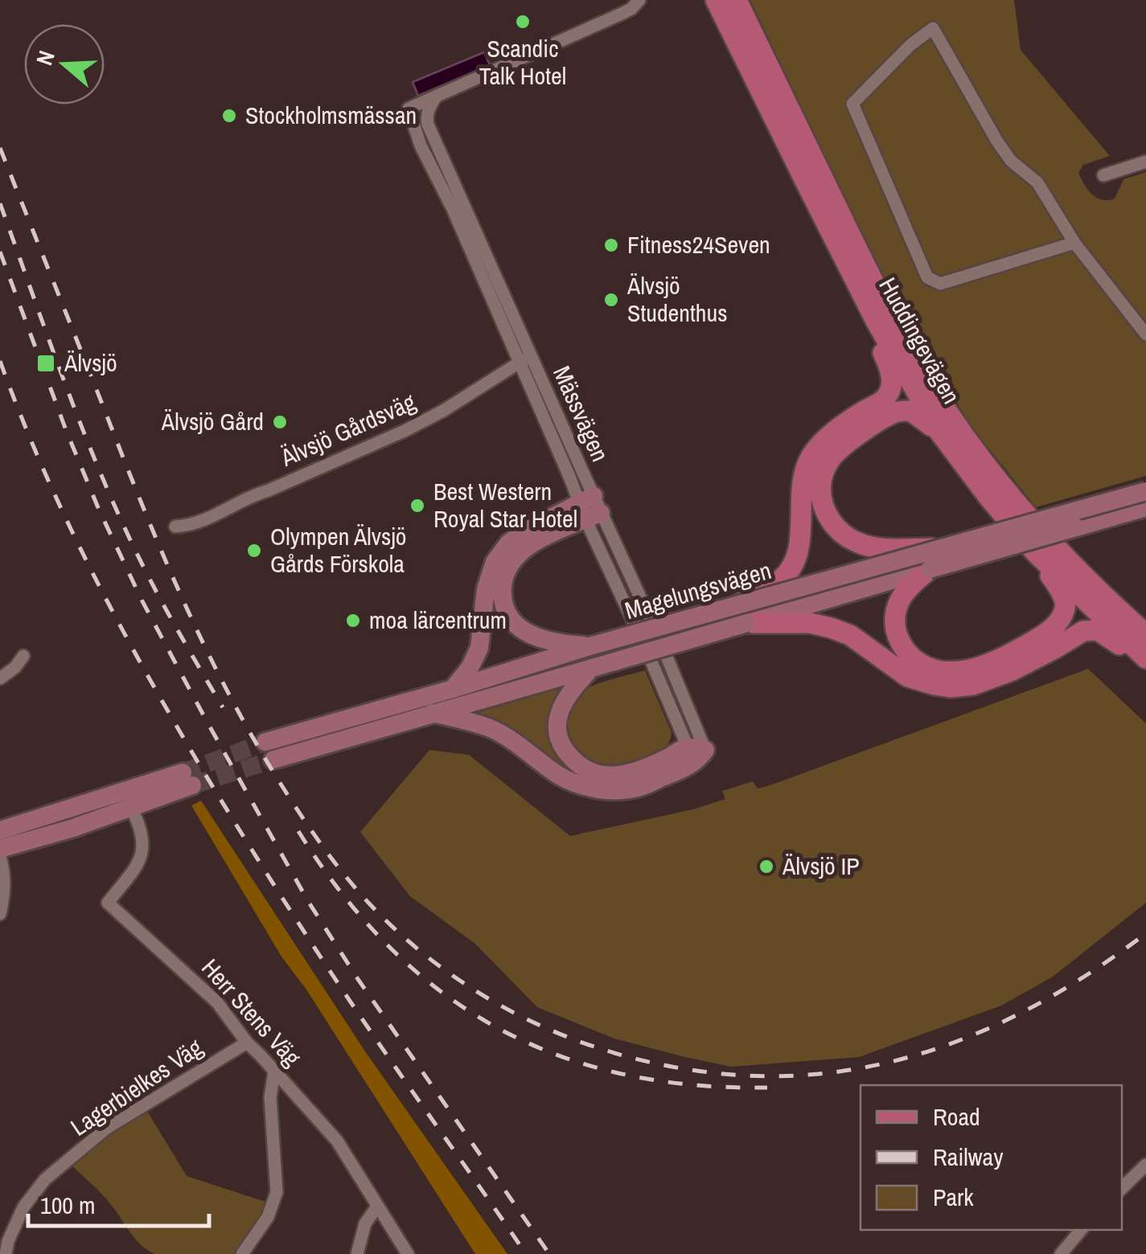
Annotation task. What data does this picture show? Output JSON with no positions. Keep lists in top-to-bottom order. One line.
{"streets":{"main road":["Huddingevägen","Magelungsvägen"],"street":["Mässvägen","Älvsjö Gårdsväg","Herr Stens Väg","Lagerbielkes Väg"]},"crossings":[["Mässvägen","Älvsjö Gårdsväg"],["Herr Stens Väg","Lagerbielkes Väg"]],"places":{"other":["Scandic Talk Hotel","Stockholmsmässan","Fitness24Seven","Älvsjö Studenthus","Älvsjö Gård","Best Western Royal Star Hotel","Olympen Älvsjö Gårds Förskola","moa lärcentrum","Älvsjö IP"],"transit":["Älvsjö"]},"legend":["Road","Railway","Park"],"scale_bar":"100 m","north":"left"}
